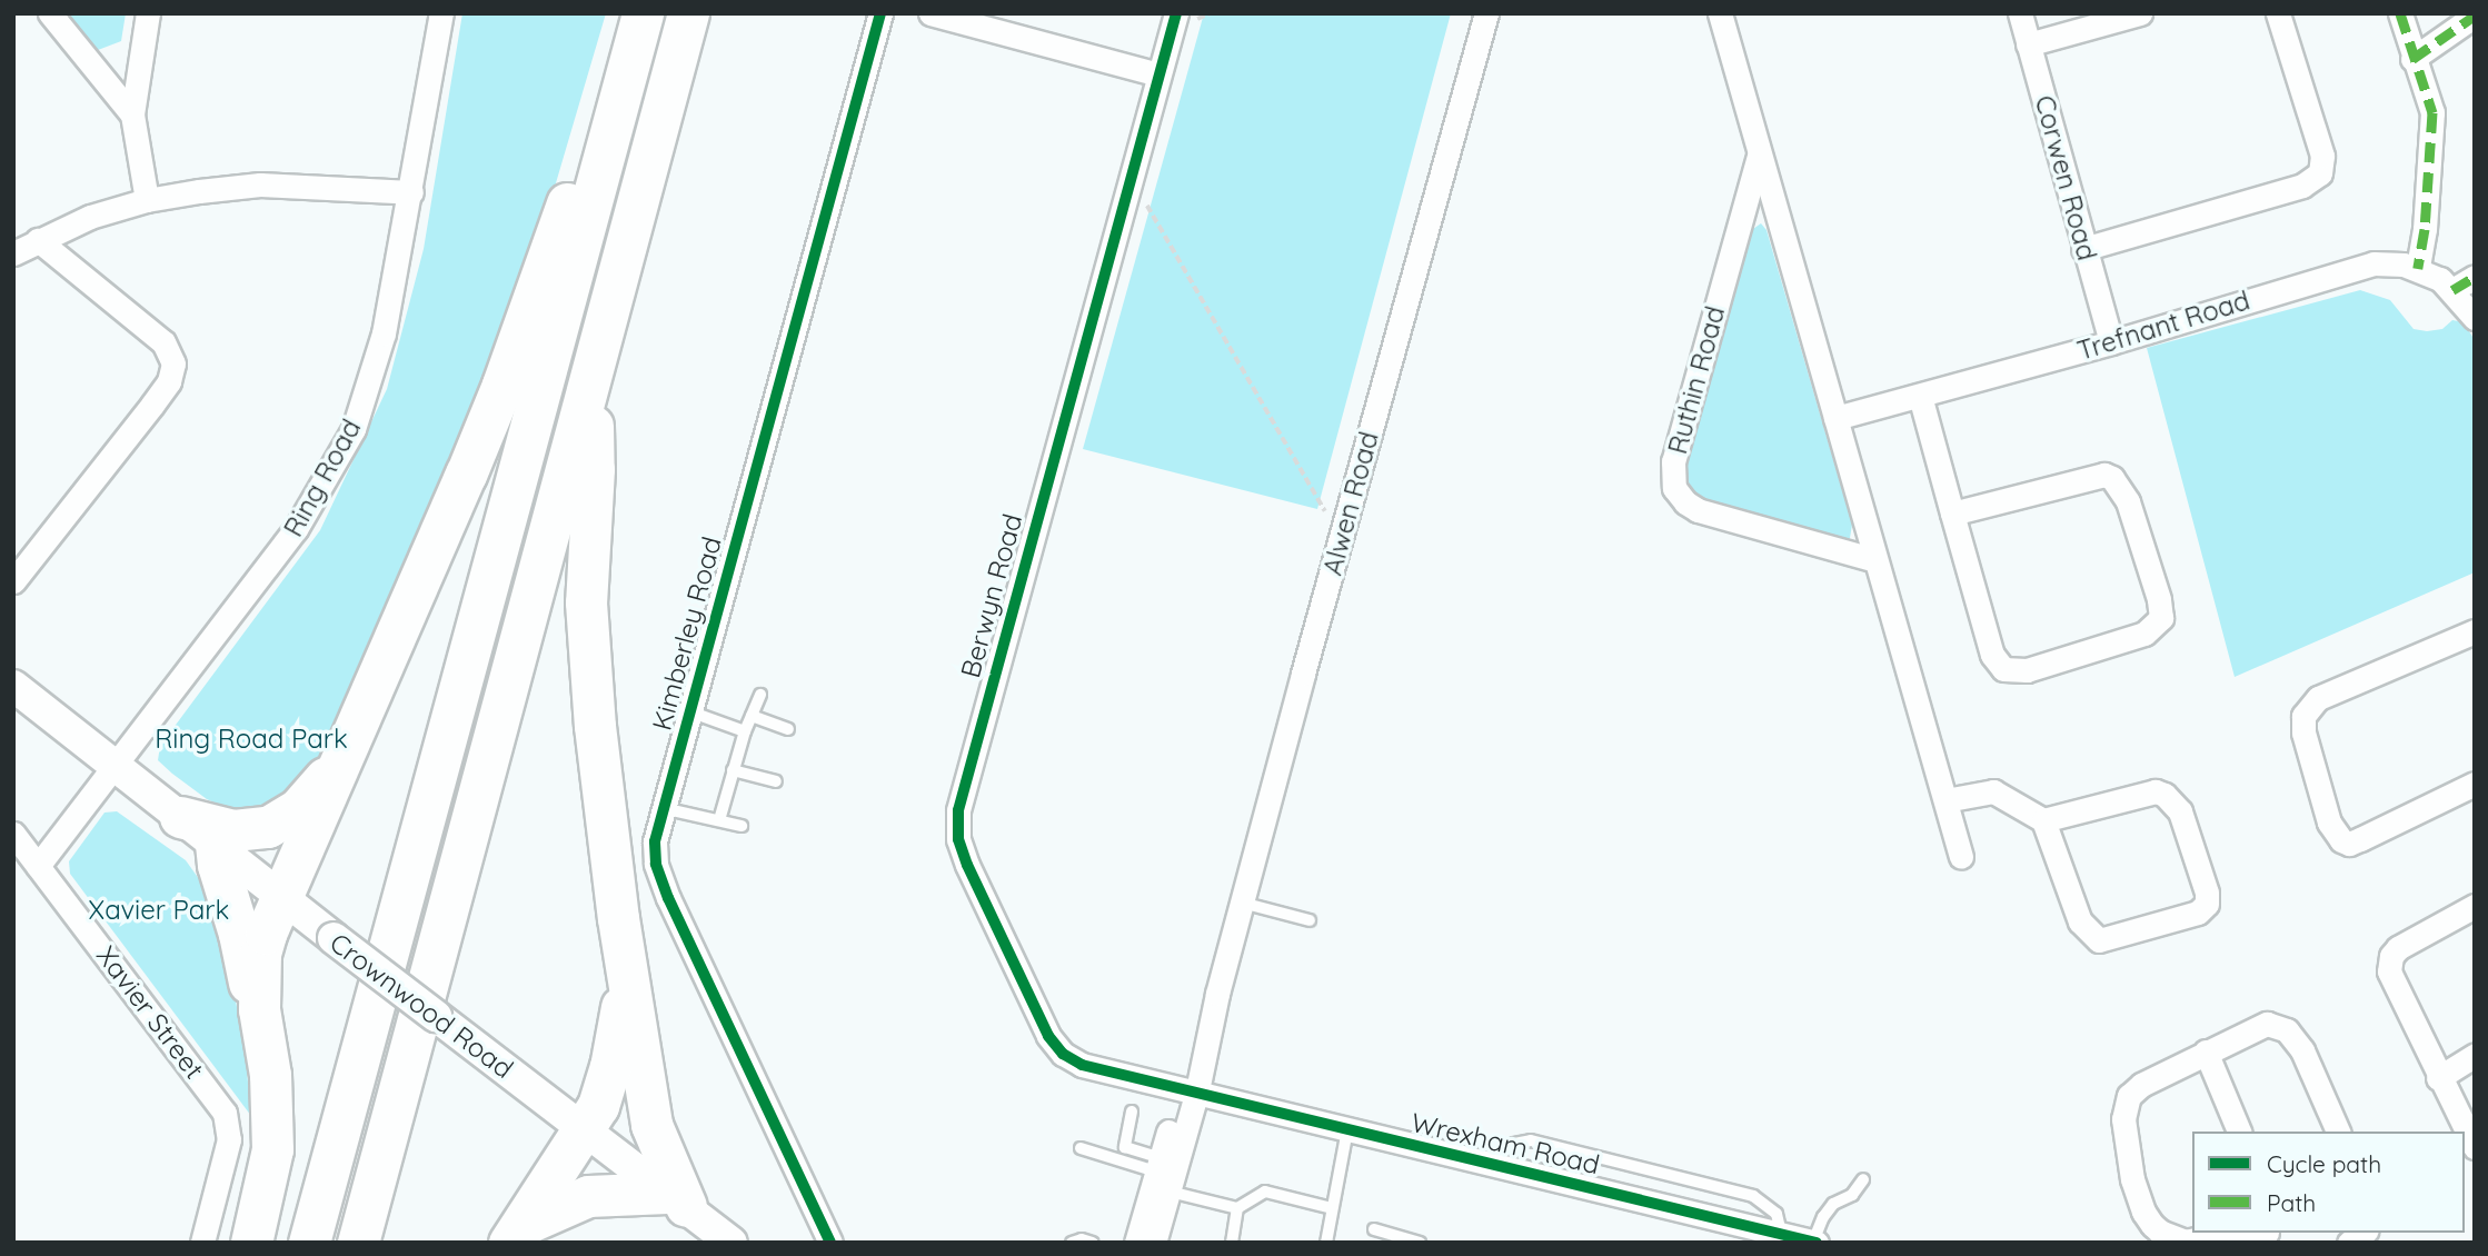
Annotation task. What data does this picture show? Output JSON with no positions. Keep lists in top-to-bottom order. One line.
{"streets":{"main road":["Crownwood Road"],"street":["Corwen Road","Trefnant Road","Ruthin Road","Ring Road","Alwen Road","Berwyn Road","Kimberley Road","Xavier Street","Wrexham Road"]},"crossings":[["Corwen Road","Trefnant Road"],["Ring Road","Crownwood Road"],["Ring Road","Xavier Street"],["Alwen Road","Berwyn Road"],["Alwen Road","Wrexham Road"],["Berwyn Road","Wrexham Road"]],"parks":["Ring Road Park","Xavier Park"],"legend":["Cycle path","Path"]}
